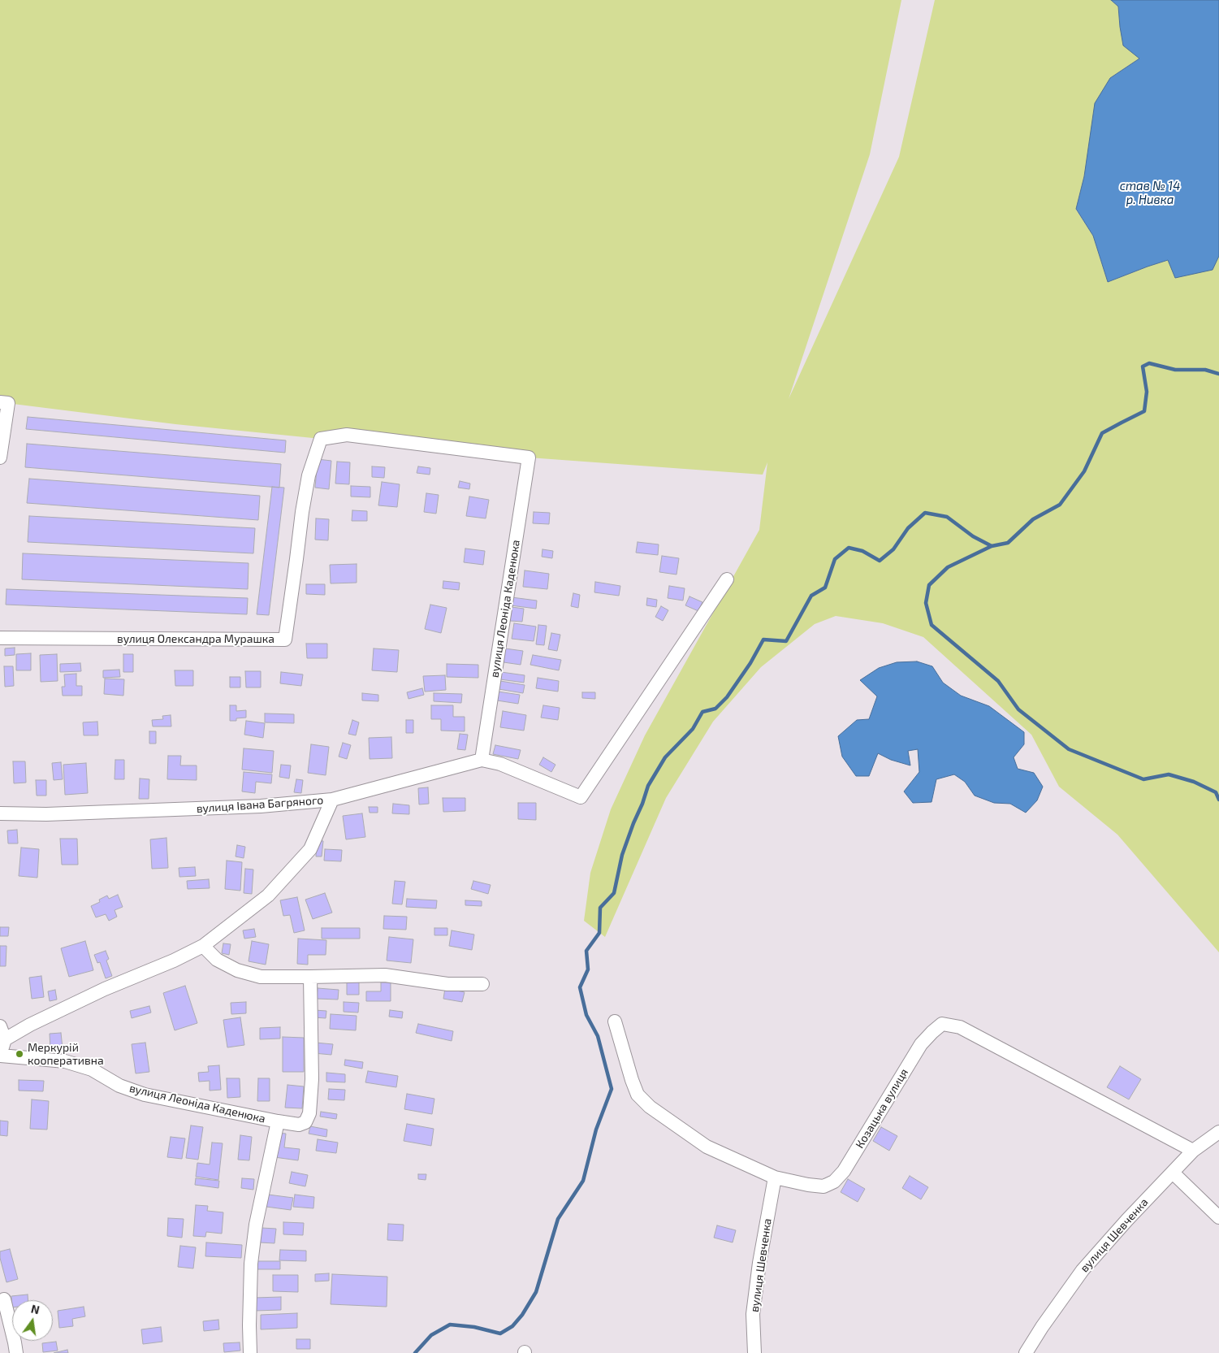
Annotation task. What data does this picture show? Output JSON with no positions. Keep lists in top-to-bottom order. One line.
{"streets":{"street":["вулиця Леоніда Каденюка","вулиця Олександра Мурашка","вулиця Івана Багряного","Козацька вулиця","вулиця Шевченка"]},"crossings":[["вулиця Леоніда Каденюка","вулиця Олександра Мурашка"],["вулиця Леоніда Каденюка","вулиця Івана Багряного"],["Козацька вулиця","вулиця Шевченка"]],"water":["став № 14 р. Нивка"],"places":["Меркурій кооперативна"],"north":"top"}
